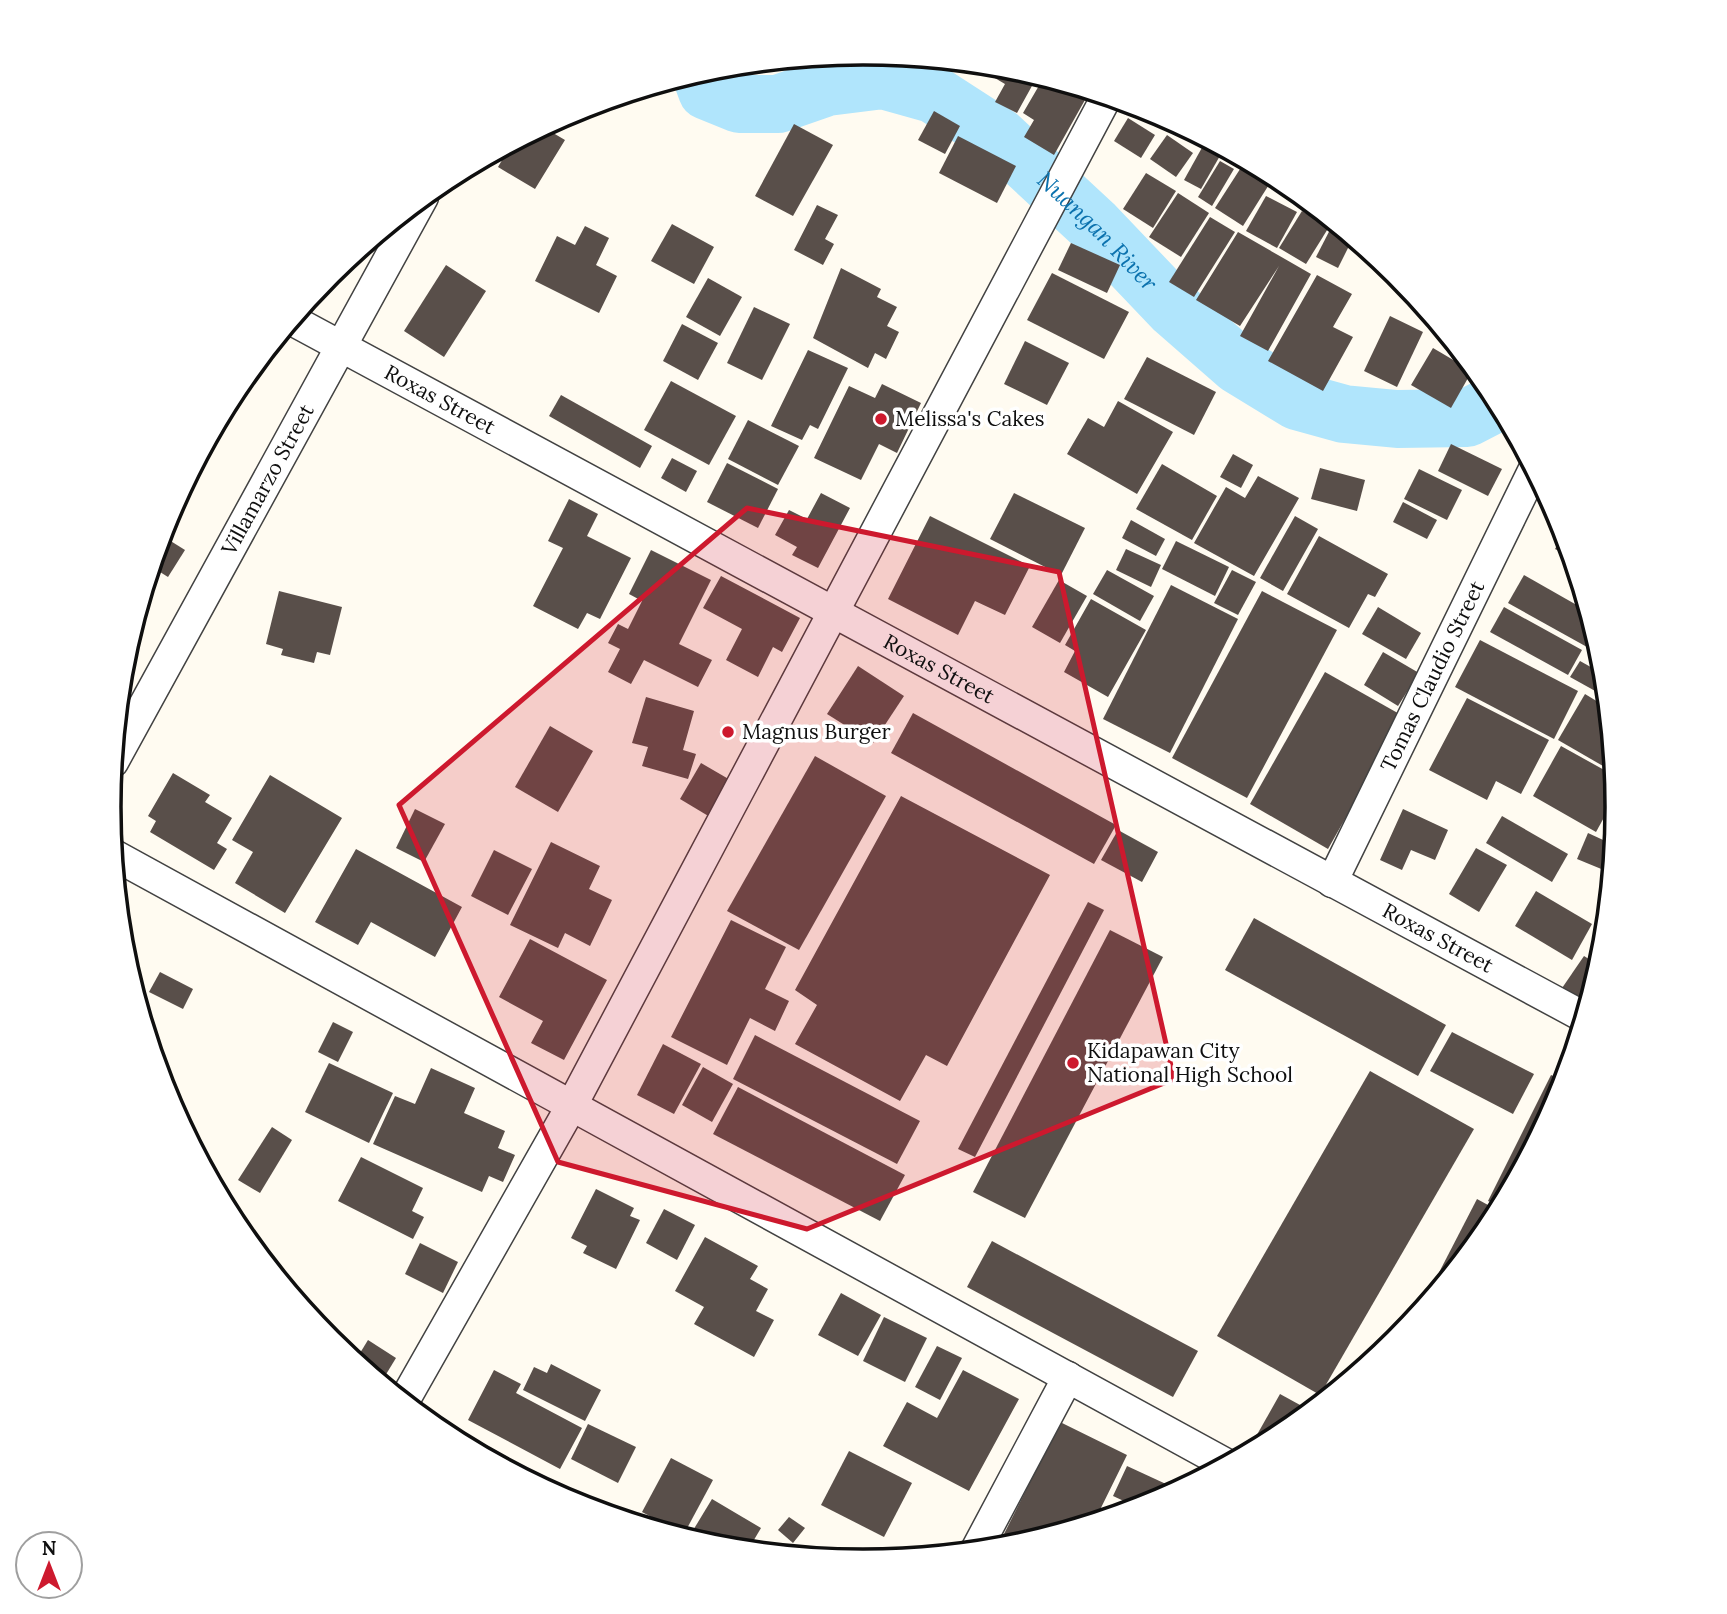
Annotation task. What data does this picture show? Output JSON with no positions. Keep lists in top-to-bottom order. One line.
{"streets":{"street":["Roxas Street","Villamarzo Street","Tomas Claudio Street"]},"crossings":[["Roxas Street","Villamarzo Street"],["Roxas Street","Tomas Claudio Street"]],"water":["Nuangan River"],"places":["Melissa's Cakes","Magnus Burger","Kidapawan City National High School"],"north":"top"}
